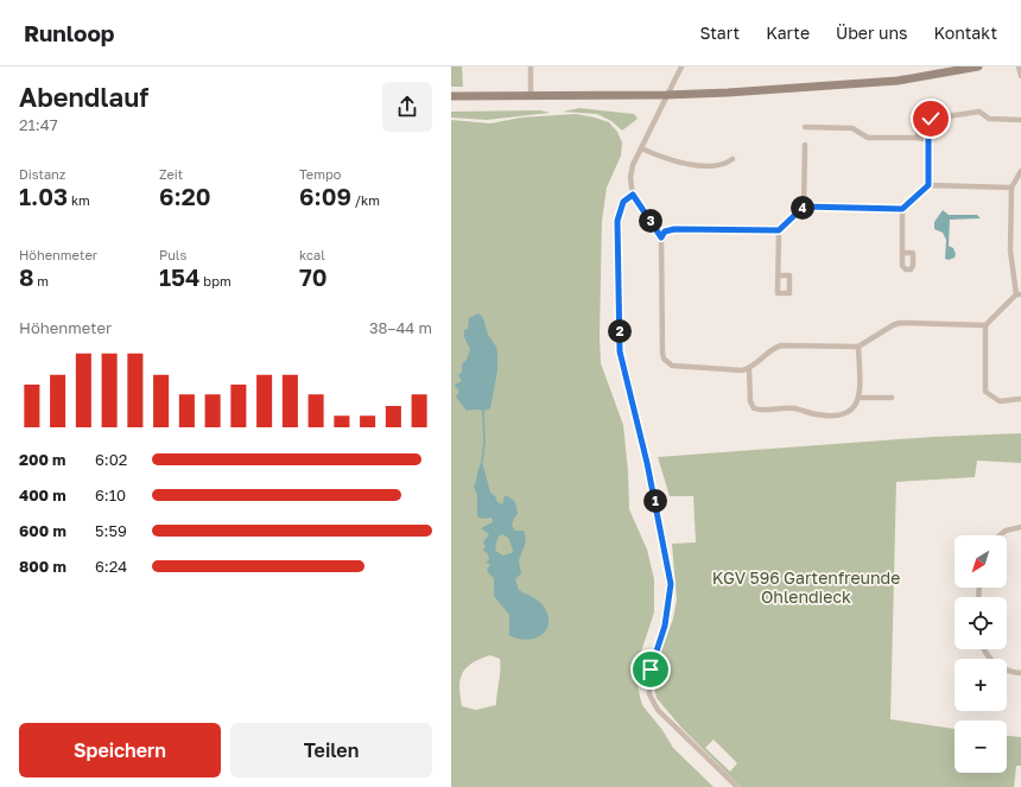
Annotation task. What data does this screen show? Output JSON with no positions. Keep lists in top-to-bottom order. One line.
{"parks":["KGV 596 Gartenfreunde Ohlendieck"],"north":"bottom left","page":{"header":"Runloop","nav":["Start","Karte","Über uns","Kontakt"],"heading":["Abendlauf","21:47"],"stats":[["Distanz","1.03 km"],["Zeit","6:20"],["Tempo","6:09 /km"],["Höhenmeter","8 m"],["Puls","154 bpm"],["kcal","70"]],"pins":["4","3","2","1"],"chart":["Höhenmeter","38–44 m"],"list":[{"name":"200 m","note":"6:02"},{"name":"400 m","note":"6:10"},{"name":"600 m","note":"5:59"},{"name":"800 m","note":"6:24"}],"map_buttons":["+","−"],"buttons":["Speichern","Teilen"]}}
